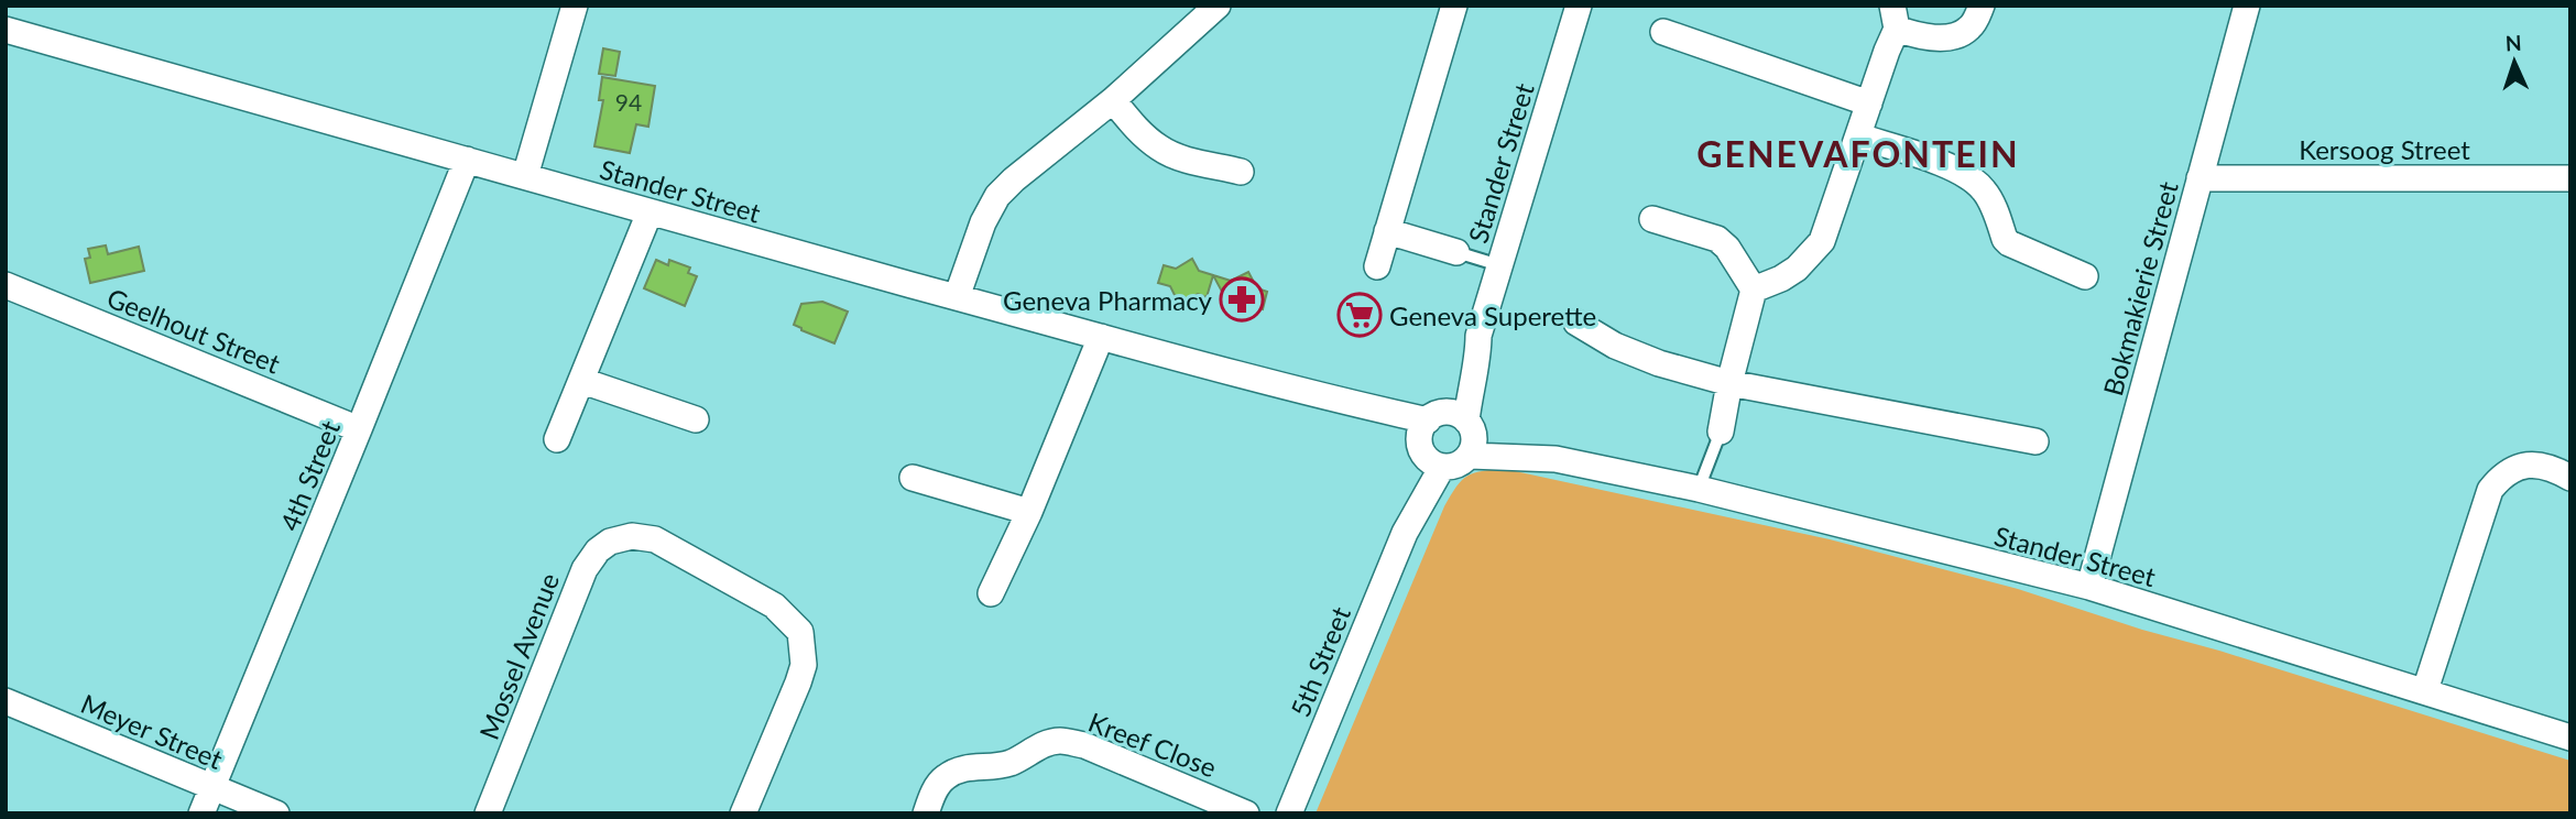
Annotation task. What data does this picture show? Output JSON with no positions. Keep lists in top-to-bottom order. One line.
{"streets":{"street":["Kersoog Street","Stander Street","Bokmakierie Street","Geelhout Street","4th Street","Mossel Avenue","5th Street","Meyer Street","Kreef Close"]},"crossings":[["Kersoog Street","Bokmakierie Street"],["Stander Street","Bokmakierie Street"],["Stander Street","4th Street"],["Stander Street","5th Street"],["Geelhout Street","4th Street"],["4th Street","Meyer Street"]],"districts":["GENEVAFONTEIN"],"places":{"pharmacy":["Geneva Pharmacy"],"supermarket":["Geneva Superette"]},"house_numbers":["94"],"north":"top"}
